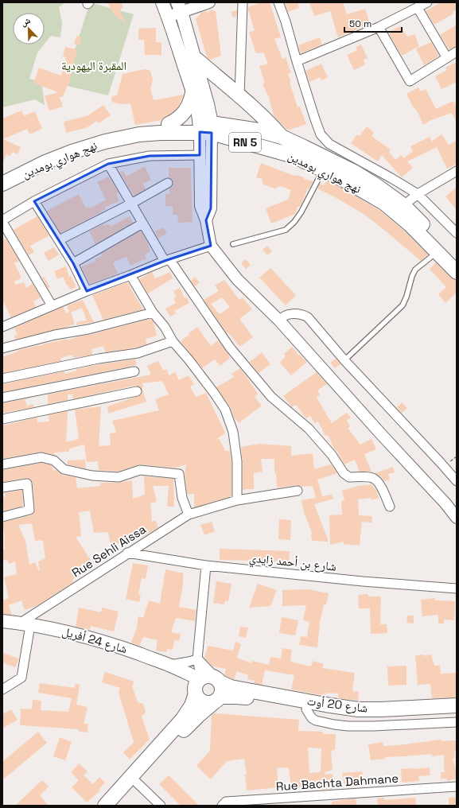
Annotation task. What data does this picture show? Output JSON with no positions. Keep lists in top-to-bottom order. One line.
{"streets":{"main road":["RN 5","نهج هواري بومدين","شارع 24 أفريل","شارع 20 أوت"],"street":["Rue Sehli Aissa","شارع بن أحمد زايدي","Rue Bachta Dahmane"]},"crossings":[["Rue Sehli Aissa","شارع بن أحمد زايدي"],["Rue Sehli Aissa","شارع 24 أفريل"],["شارع 24 أفريل","شارع 20 أوت"]],"parks":["المقبرة اليهودية"],"scale_bar":"50 m","north":"top left"}
